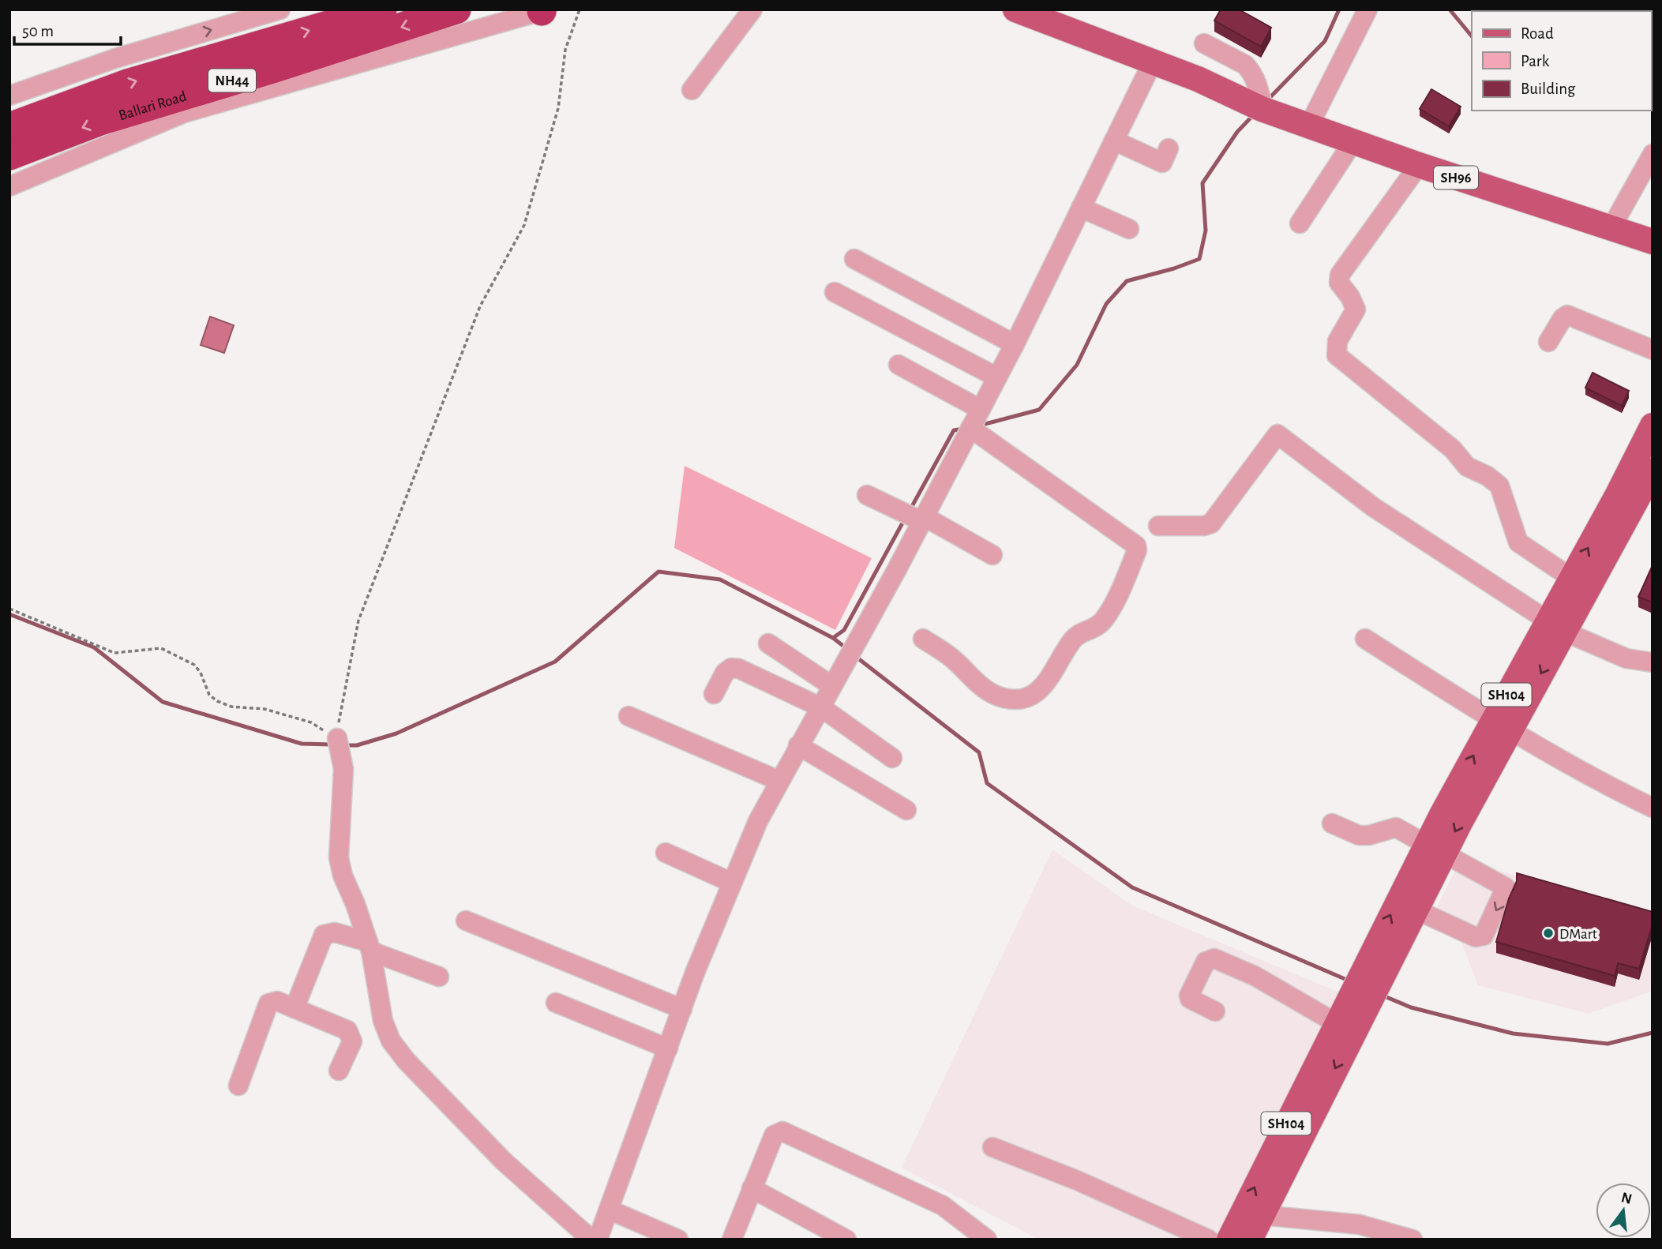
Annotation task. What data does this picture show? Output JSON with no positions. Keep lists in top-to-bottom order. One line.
{"streets":{"highway":["NH44","Ballari Road"],"main road":["SH96","SH104"]},"places":["DMart"],"legend":["Road","Park","Building"],"scale_bar":"50 m","north":"top"}
